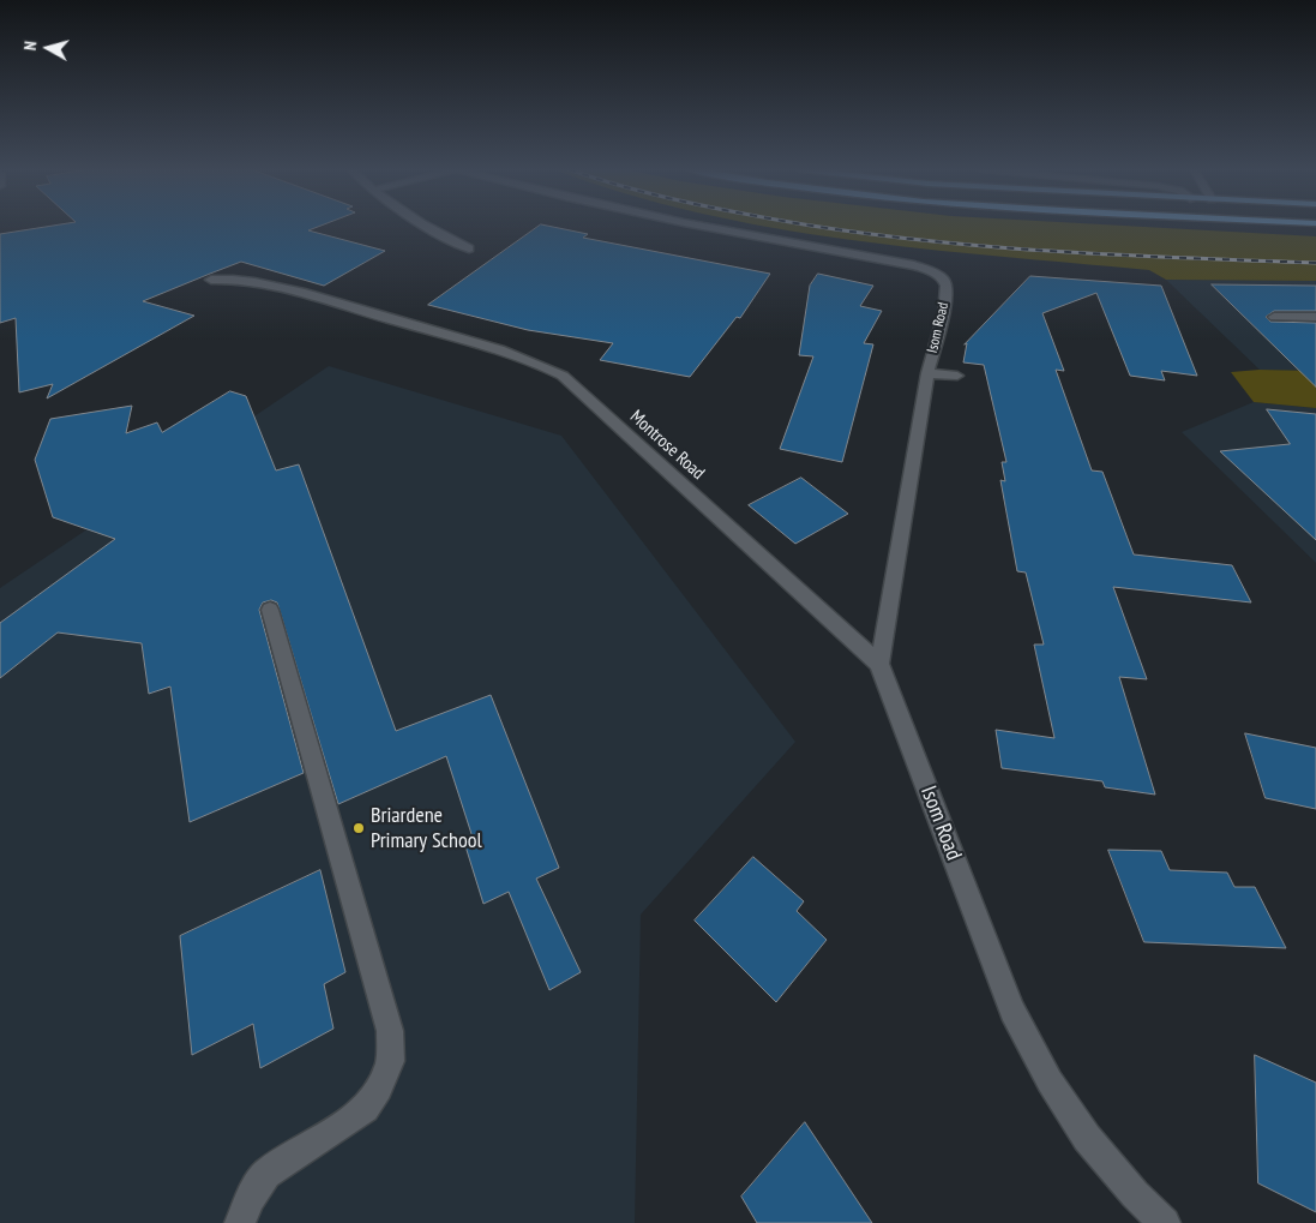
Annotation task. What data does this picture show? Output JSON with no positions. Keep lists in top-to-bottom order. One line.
{"streets":{"street":["Isom Road","Montrose Road"]},"crossings":[["Isom Road","Montrose Road"]],"places":["Briardene Primary School"],"north":"left"}
